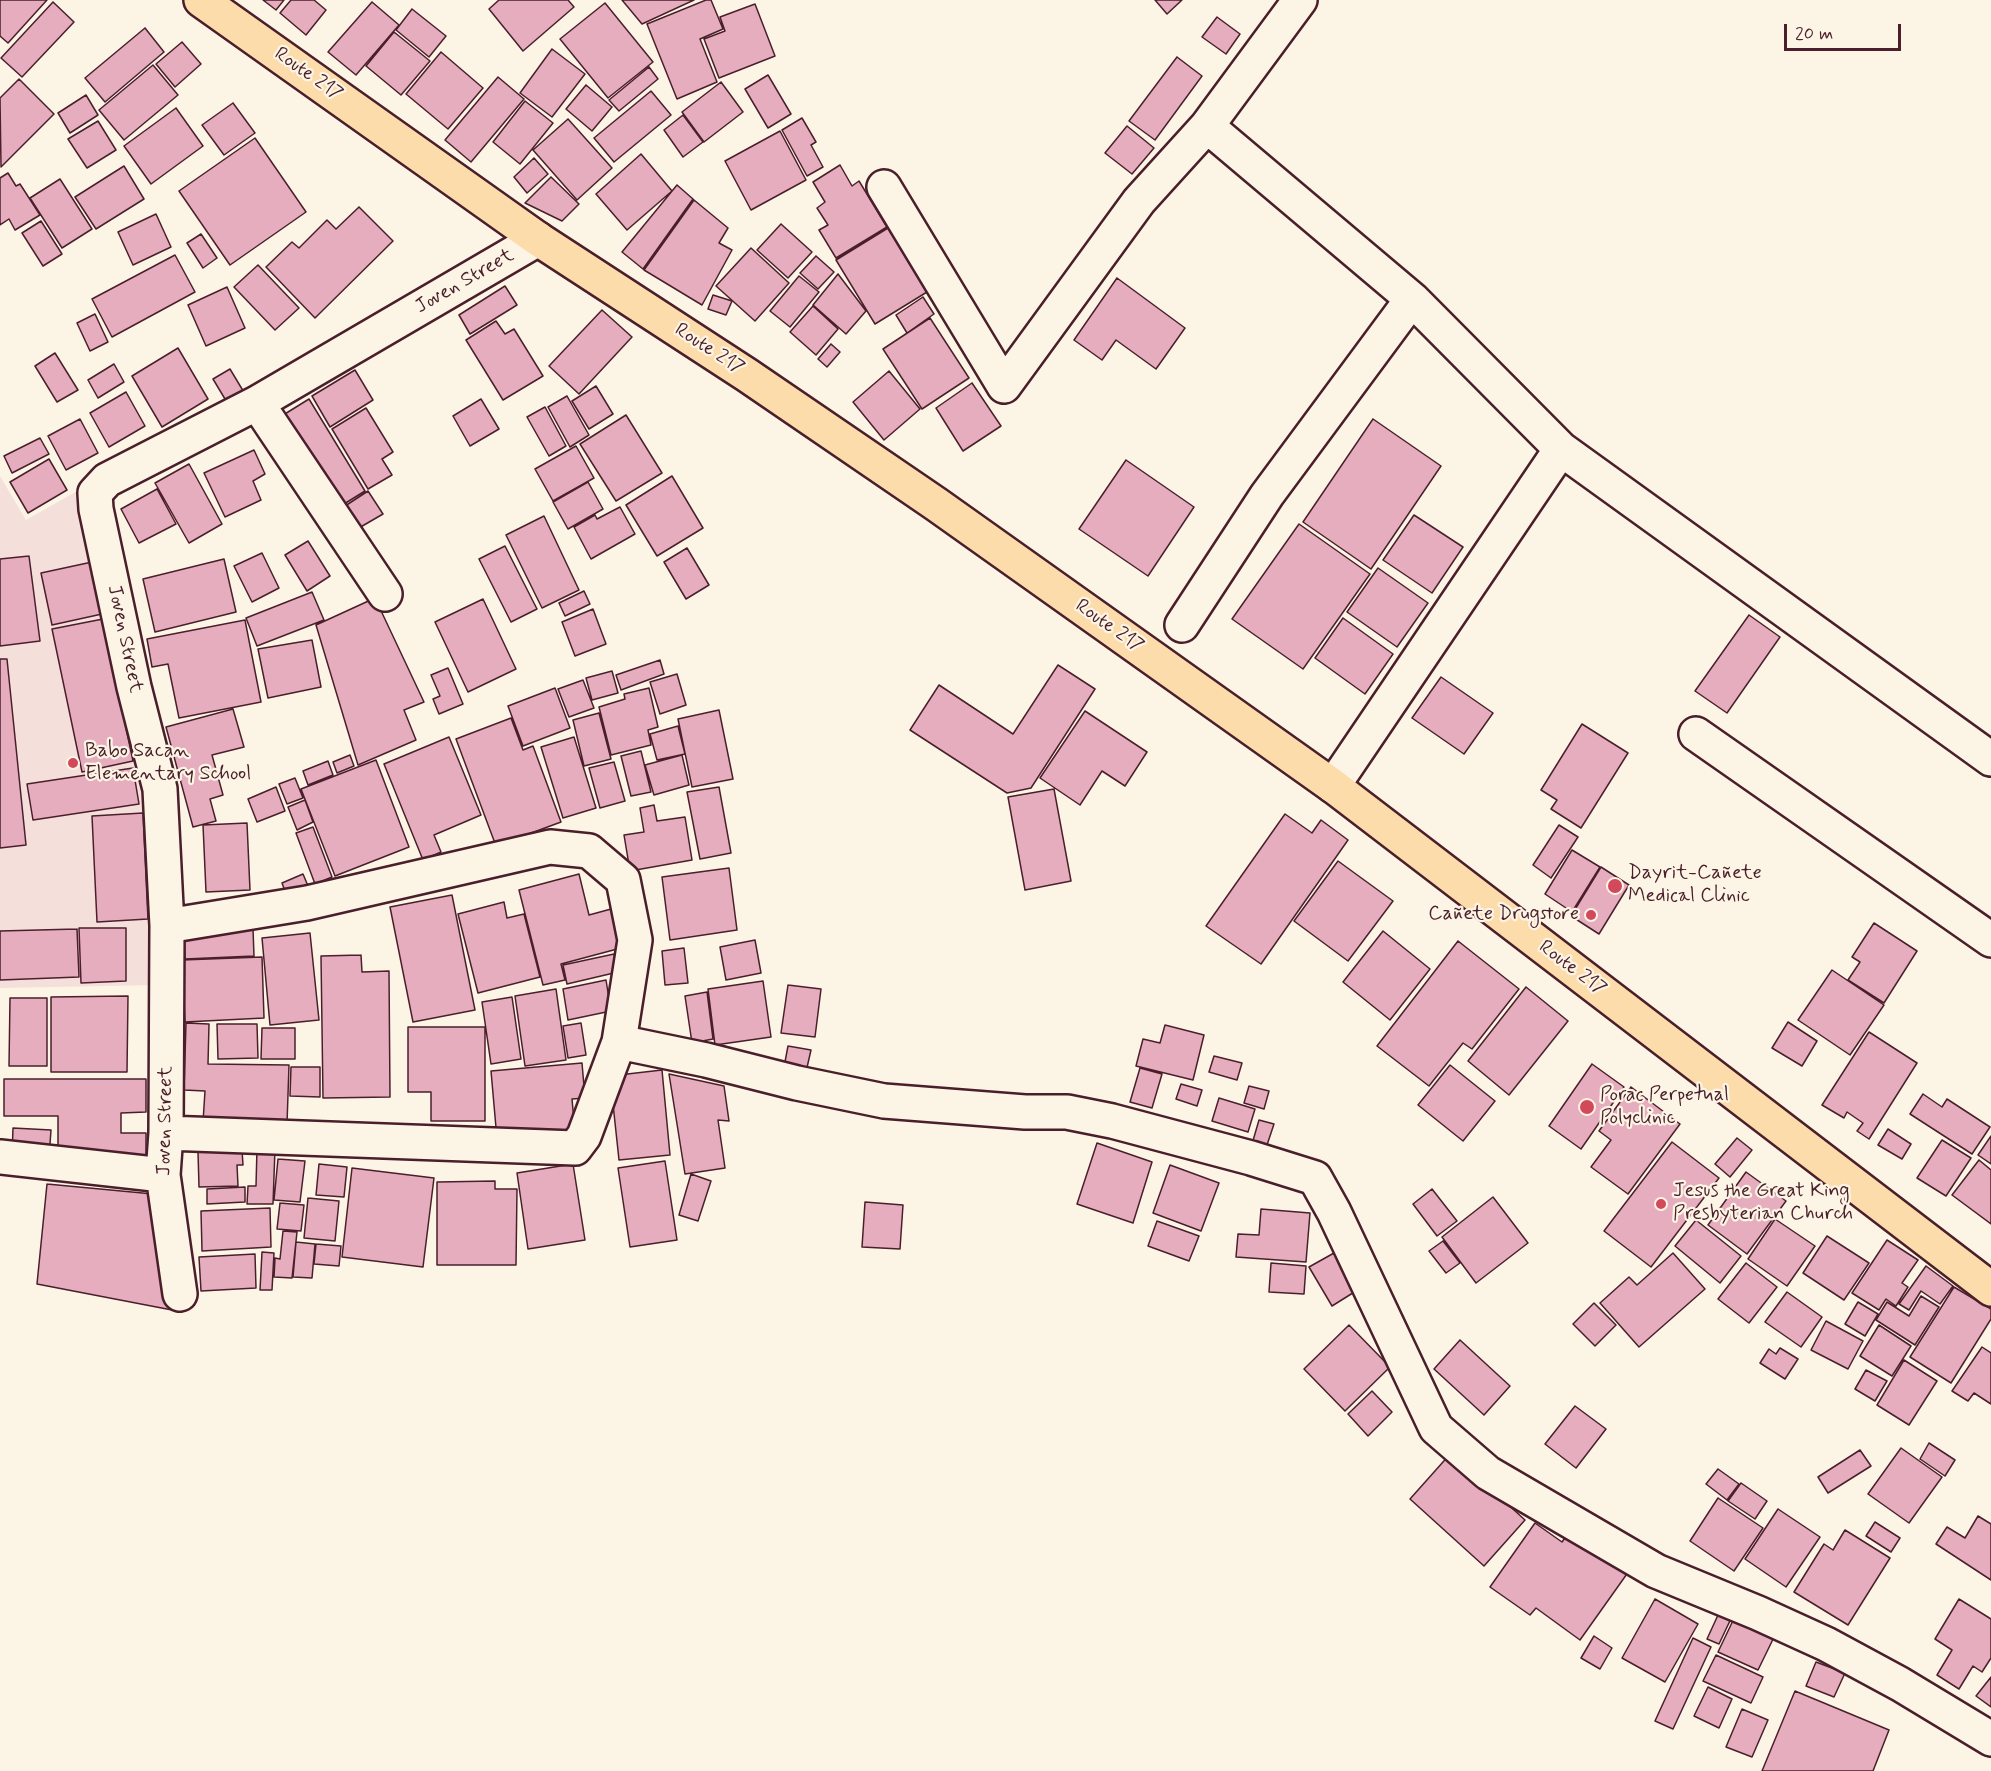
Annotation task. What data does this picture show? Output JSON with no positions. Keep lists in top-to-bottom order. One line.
{"streets":{"main road":["Route 217"],"street":["Joven Street"]},"crossings":[["Route 217","Joven Street"]],"places":["Babo Sacan Elementary School","Dayrit-Cañete Medical Clinic","Cañete Drugstore","Porac Perpetual Polyclinic","Jesus the Great King Presbyterian Church"],"scale_bar":"20 m"}
